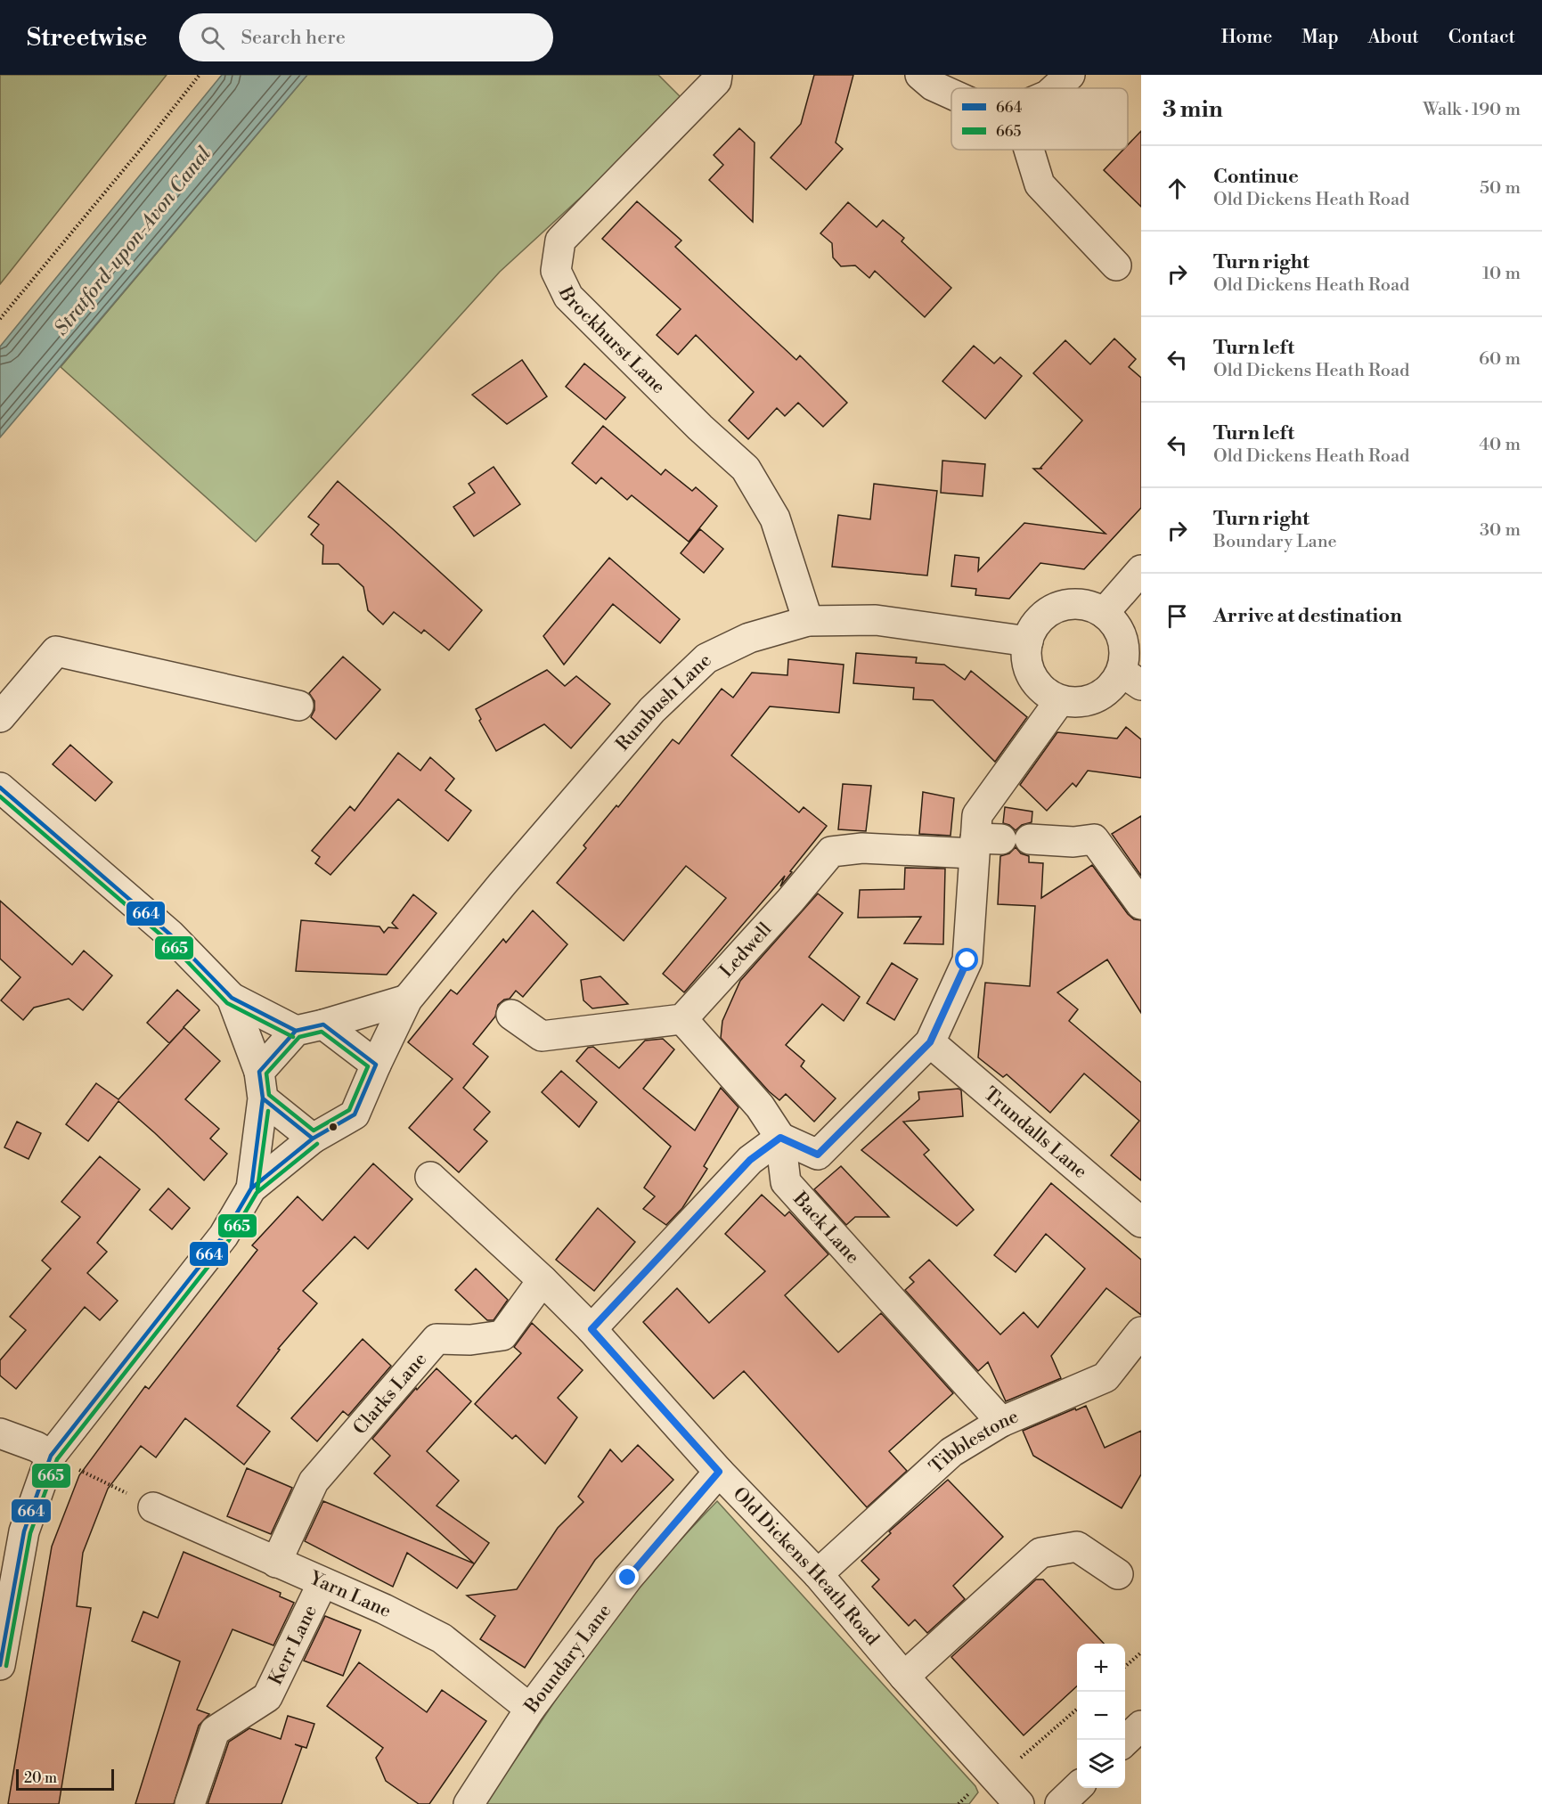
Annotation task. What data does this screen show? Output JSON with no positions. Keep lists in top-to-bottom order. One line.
{"streets":{"street":["Brockhurst Lane","Rumbush Lane","Ledwell","Trundalls Lane","Back Lane","Clarks Lane","Tibblestone","Old Dickens Heath Road","Yarn Lane","Kerr Lane","Boundary Lane"]},"crossings":[["Brockhurst Lane","Rumbush Lane"],["Ledwell","Back Lane"],["Back Lane","Tibblestone"],["Clarks Lane","Old Dickens Heath Road"],["Clarks Lane","Yarn Lane"],["Tibblestone","Old Dickens Heath Road"],["Old Dickens Heath Road","Boundary Lane"],["Yarn Lane","Kerr Lane"],["Yarn Lane","Boundary Lane"]],"water":["Stratford-upon-Avon Canal"],"lines":["transit line 664","transit line 665"],"legend":["664","665"],"scale_bar":"20 m","page":{"header":"Streetwise","search":"Search here","nav":["Home","Map","About","Contact"],"heading":["3 min","Walk · 190 m"],"list":[["Continue","Old Dickens Heath Road","50 m"],["Turn right","Old Dickens Heath Road","10 m"],["Turn left","Old Dickens Heath Road","60 m"],["Turn left","Old Dickens Heath Road","40 m"],["Turn right","Boundary Lane","30 m"],"Arrive at destination"],"map_buttons":["+","−"],"scale":"20 m"}}
